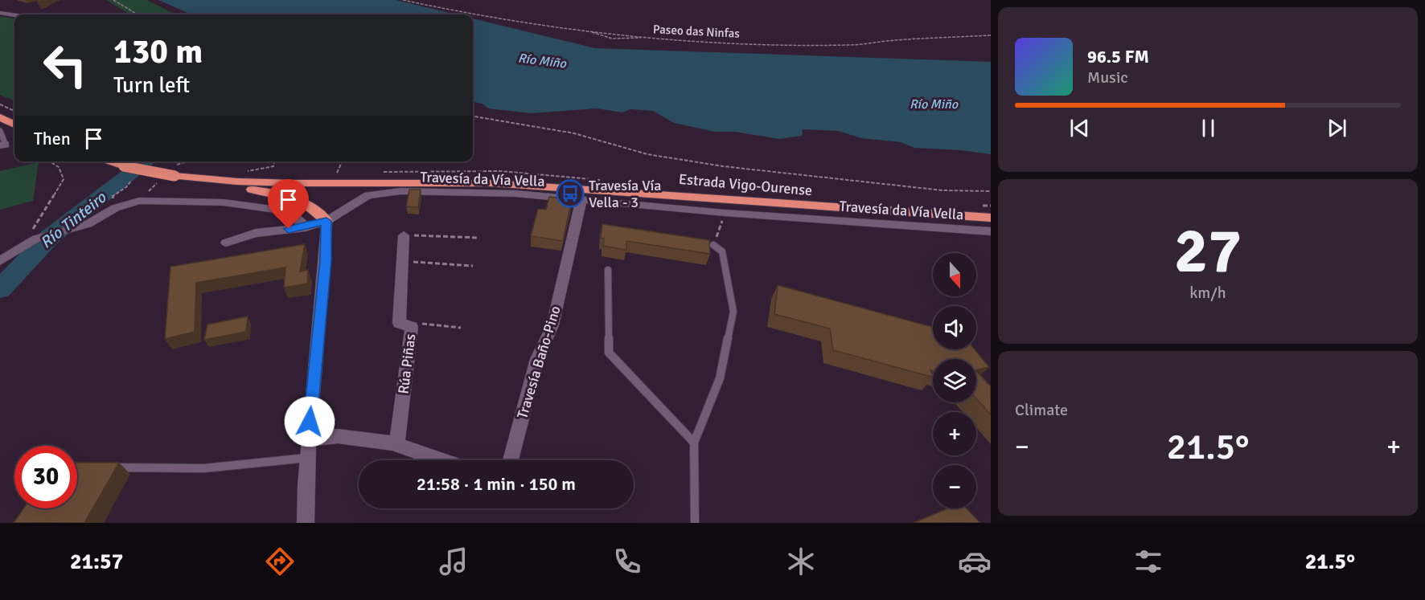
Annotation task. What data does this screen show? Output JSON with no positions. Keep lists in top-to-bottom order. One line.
{"streets":{"highway":["Estrada Vigo-Ourense"],"street":["Travesía da Vía Vella","Travesía Baño-Pino","Rúa Piñas"],"path":["Paseo das Ninfas"]},"crossings":[["Travesía da Vía Vella","Travesía Baño-Pino"]],"water":["Río Miño","Río Tinteiro"],"places":{"bus stop":["Travesía Vía Vella - 3"]},"north":"bottom","page":{"turn":["130 m","Turn left"],"song":["96.5 FM","Music"],"then":"Then","tile":[["27","km/h"],"Climate"],"map_buttons":["+","−"],"heat":["−","21.5°","+"],"limit":"30","trip":"21:58 · 1 min · 150 m","tabs":["21:57","21.5°"]}}
